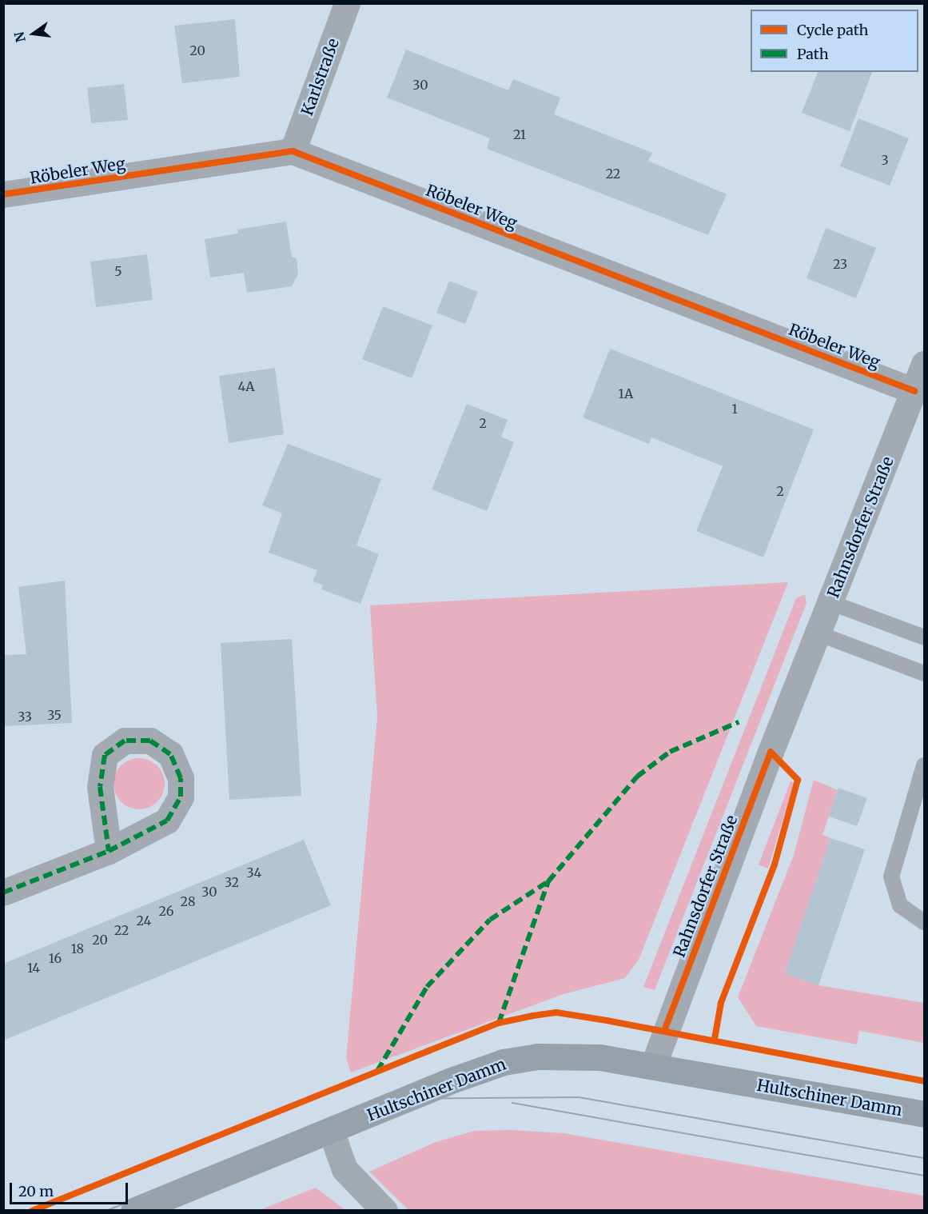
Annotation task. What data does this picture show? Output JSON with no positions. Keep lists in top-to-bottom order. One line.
{"streets":{"main road":["Hultschiner Damm"],"street":["Karlstraße","Röbeler Weg","Rahnsdorfer Straße"]},"crossings":[["Karlstraße","Röbeler Weg"],["Röbeler Weg","Rahnsdorfer Straße"],["Rahnsdorfer Straße","Hultschiner Damm"]],"house_numbers":["20","30","21","3","22","23","5","4A","1A","1","2","2","35","33","34","32","30","28","26","24","22","20","18","16","14"],"legend":["Cycle path","Path"],"scale_bar":"20 m","north":"left"}
